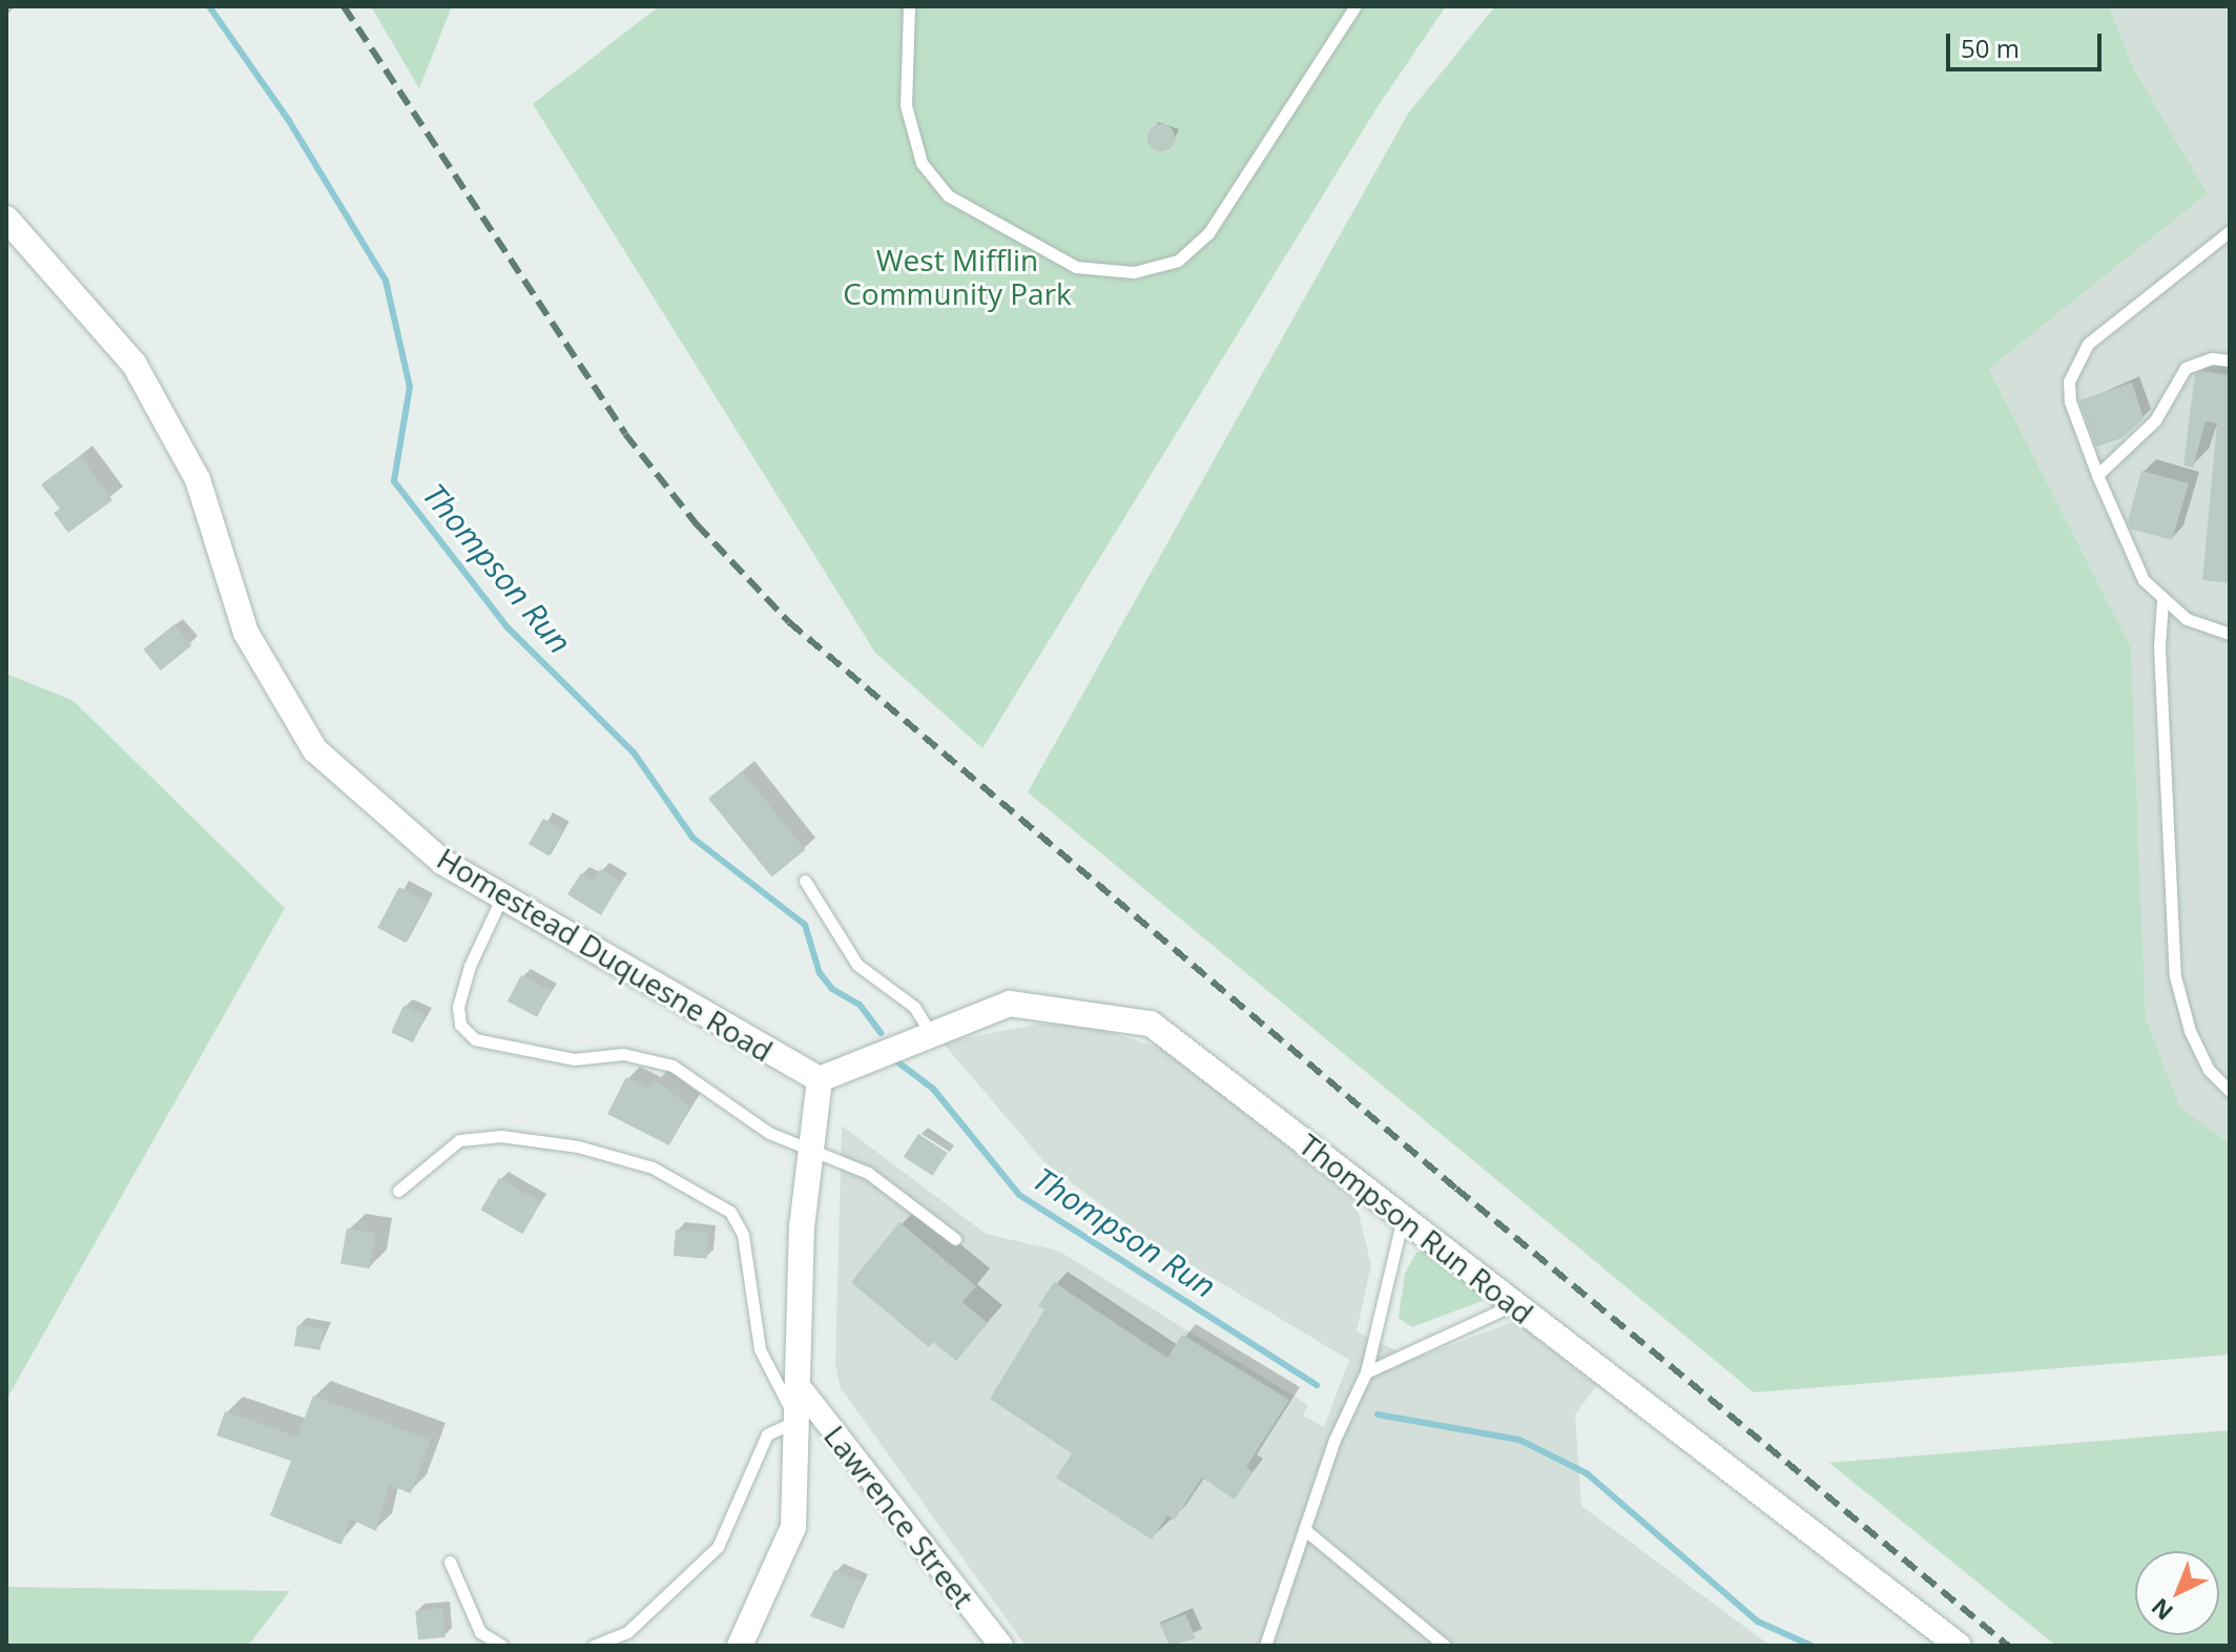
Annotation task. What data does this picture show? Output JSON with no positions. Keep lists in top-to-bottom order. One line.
{"streets":{"street":["Homestead Duquesne Road","Thompson Run Road","Lawrence Street"]},"crossings":[["Homestead Duquesne Road","Thompson Run Road"]],"water":["Thompson Run"],"parks":["West Mifflin Community Park"],"scale_bar":"50 m","north":"bottom left"}
